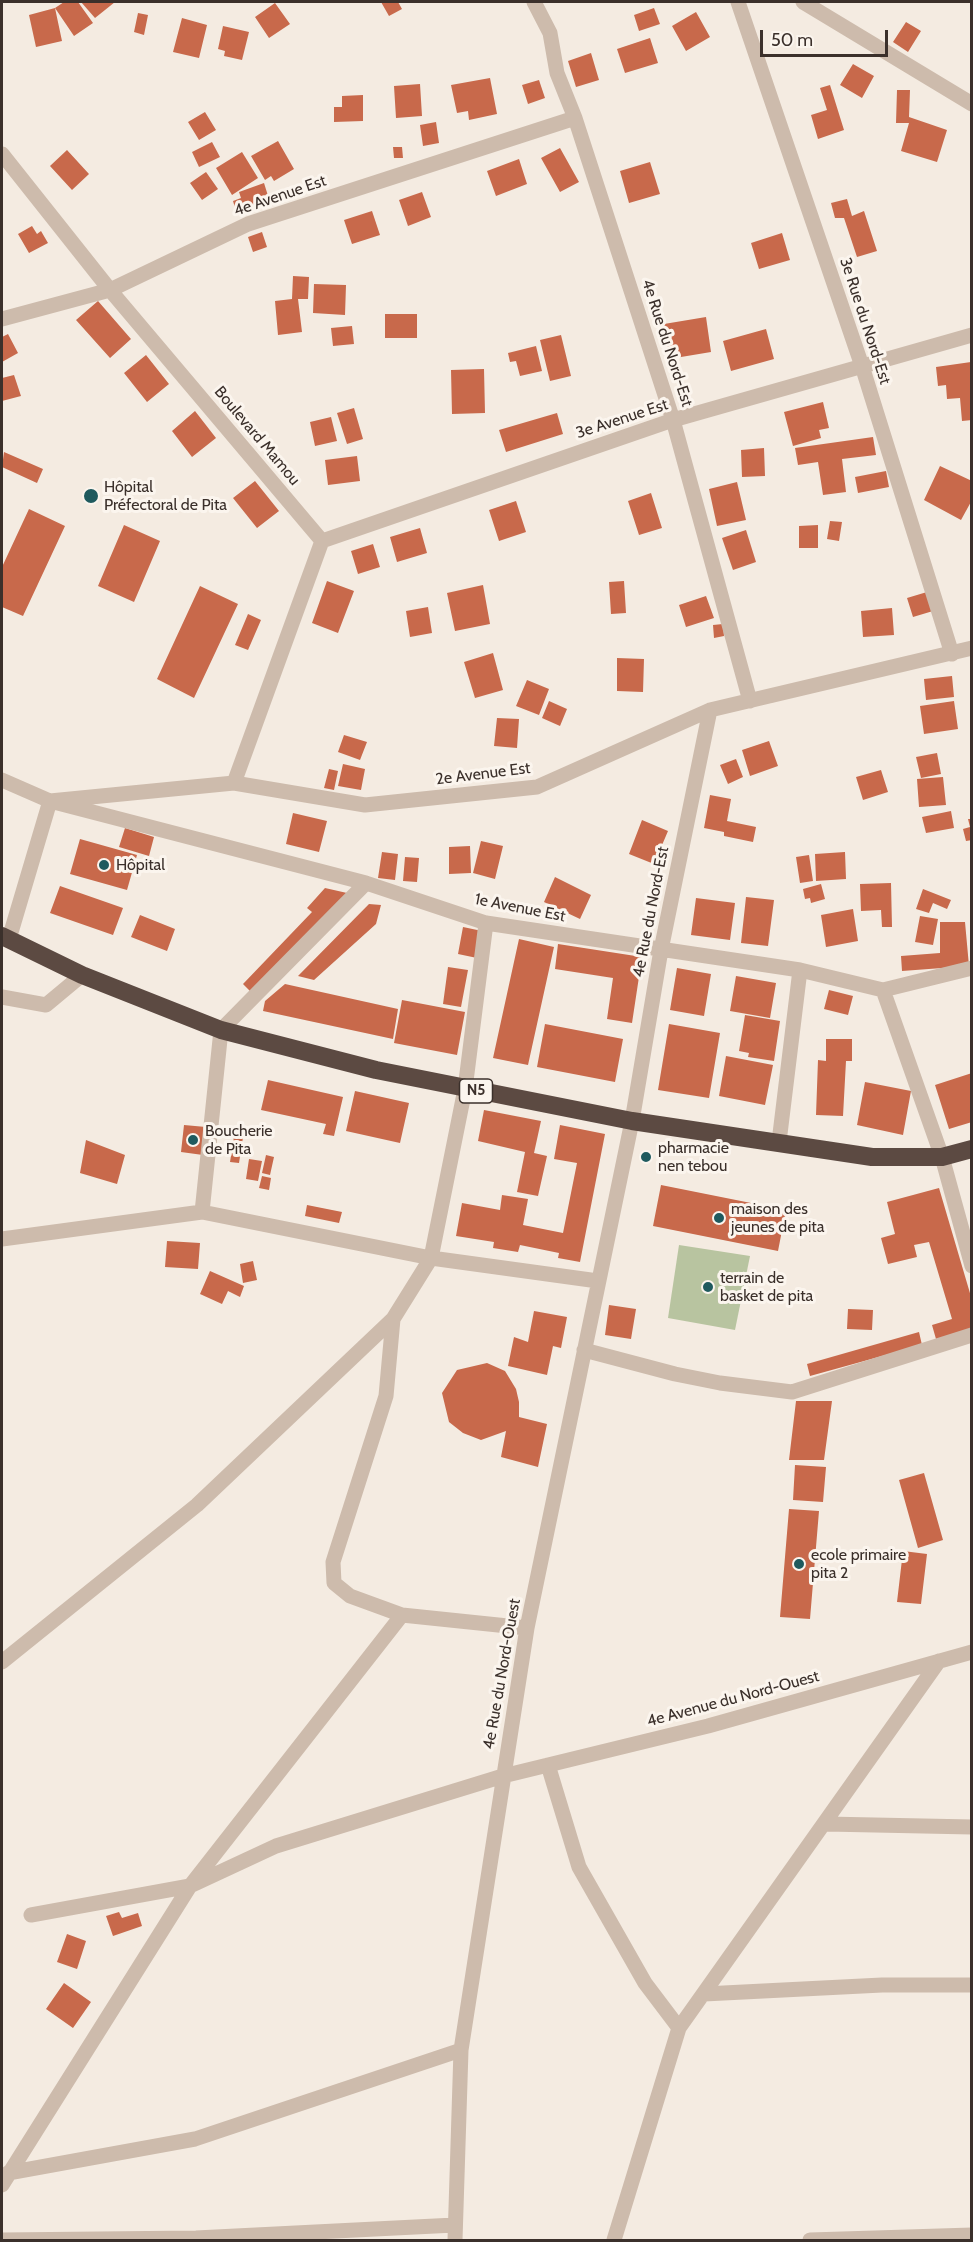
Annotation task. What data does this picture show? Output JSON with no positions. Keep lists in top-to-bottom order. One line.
{"streets":{"highway":["N5"],"street":["4e Avenue Est","3e Rue du Nord-Est","4e Rue du Nord-Est","3e Avenue Est","Boulevard Mamou","2e Avenue Est","1e Avenue Est","4e Rue du Nord-Ouest","4e Avenue du Nord-Ouest"]},"crossings":[["4e Avenue Est","4e Rue du Nord-Est"],["4e Avenue Est","Boulevard Mamou"],["3e Rue du Nord-Est","3e Avenue Est"],["3e Rue du Nord-Est","2e Avenue Est"],["4e Rue du Nord-Est","3e Avenue Est"],["4e Rue du Nord-Est","2e Avenue Est"],["4e Rue du Nord-Est","1e Avenue Est"],["4e Rue du Nord-Est","N5"],["4e Rue du Nord-Est","4e Rue du Nord-Ouest"],["3e Avenue Est","Boulevard Mamou"],["2e Avenue Est","1e Avenue Est"],["N5","4e Rue du Nord-Ouest"],["4e Rue du Nord-Ouest","4e Avenue du Nord-Ouest"]],"places":["Hôpital Préfectoral de Pita","Hôpital","Boucherie de Pita","pharmacie nen tebou","maison des jeunes de pita","terrain de basket de pita","ecole primaire pita 2"],"scale_bar":"50 m"}
